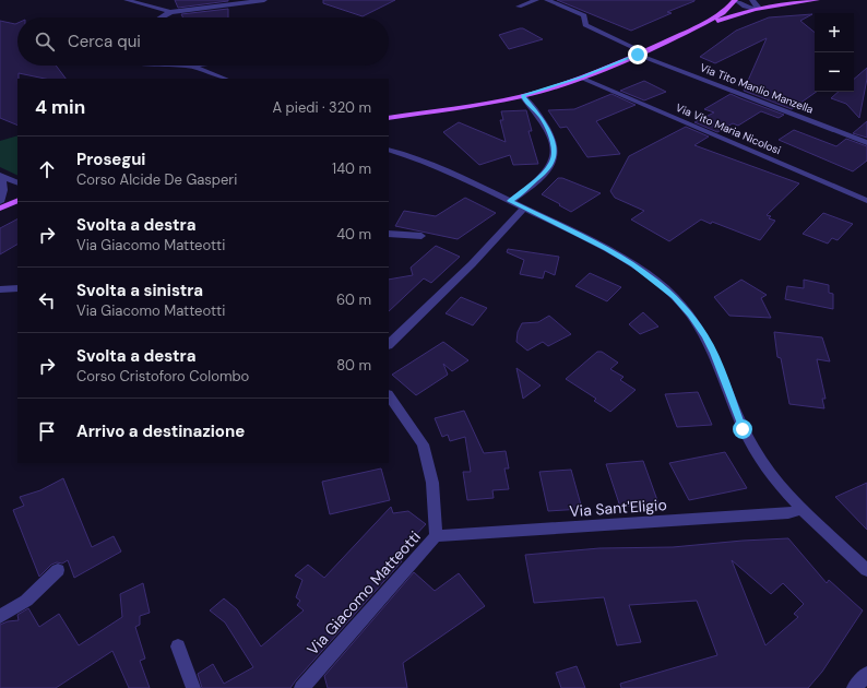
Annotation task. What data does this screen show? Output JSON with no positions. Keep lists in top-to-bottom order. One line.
{"streets":{"street":["Via Tito Manlio Manzella","Via Vito Maria Nicolosi","Via Sant'Eligio","Via Giacomo Matteotti"]},"crossings":[["Via Sant'Eligio","Via Giacomo Matteotti"]],"page":{"map_buttons":["+","−"],"search":"Cerca qui","heading":["4 min","A piedi · 320 m"],"list":[["Prosegui","Corso Alcide De Gasperi","140 m"],["Svolta a destra","Via Giacomo Matteotti","40 m"],["Svolta a sinistra","Via Giacomo Matteotti","60 m"],["Svolta a destra","Corso Cristoforo Colombo","80 m"],"Arrivo a destinazione"]}}
